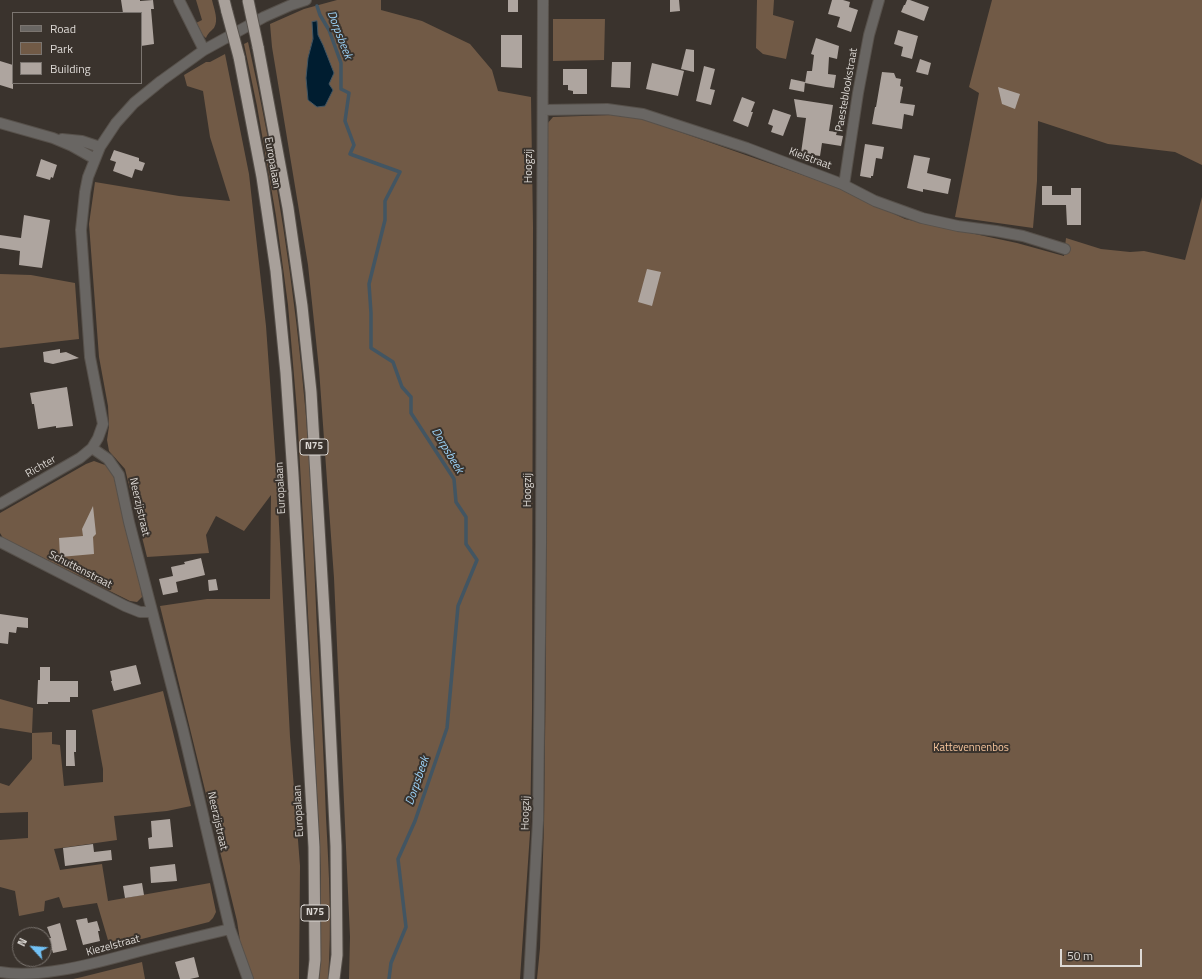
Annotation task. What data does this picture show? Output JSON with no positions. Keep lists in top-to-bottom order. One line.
{"streets":{"highway":["Europalaan","N75"],"street":["Paesteblookstraat","Kielstraat","Hoogzij","Richter","Neerzijstraat","Schuttenstraat","Kiezelstraat"]},"crossings":[["Paesteblookstraat","Kielstraat"],["Kielstraat","Hoogzij"],["Richter","Neerzijstraat"],["Neerzijstraat","Schuttenstraat"],["Neerzijstraat","Kiezelstraat"]],"water":["Dorpsbeek"],"parks":["Kattevennenbos"],"legend":["Road","Park","Building"],"scale_bar":"50 m","north":"top left"}
